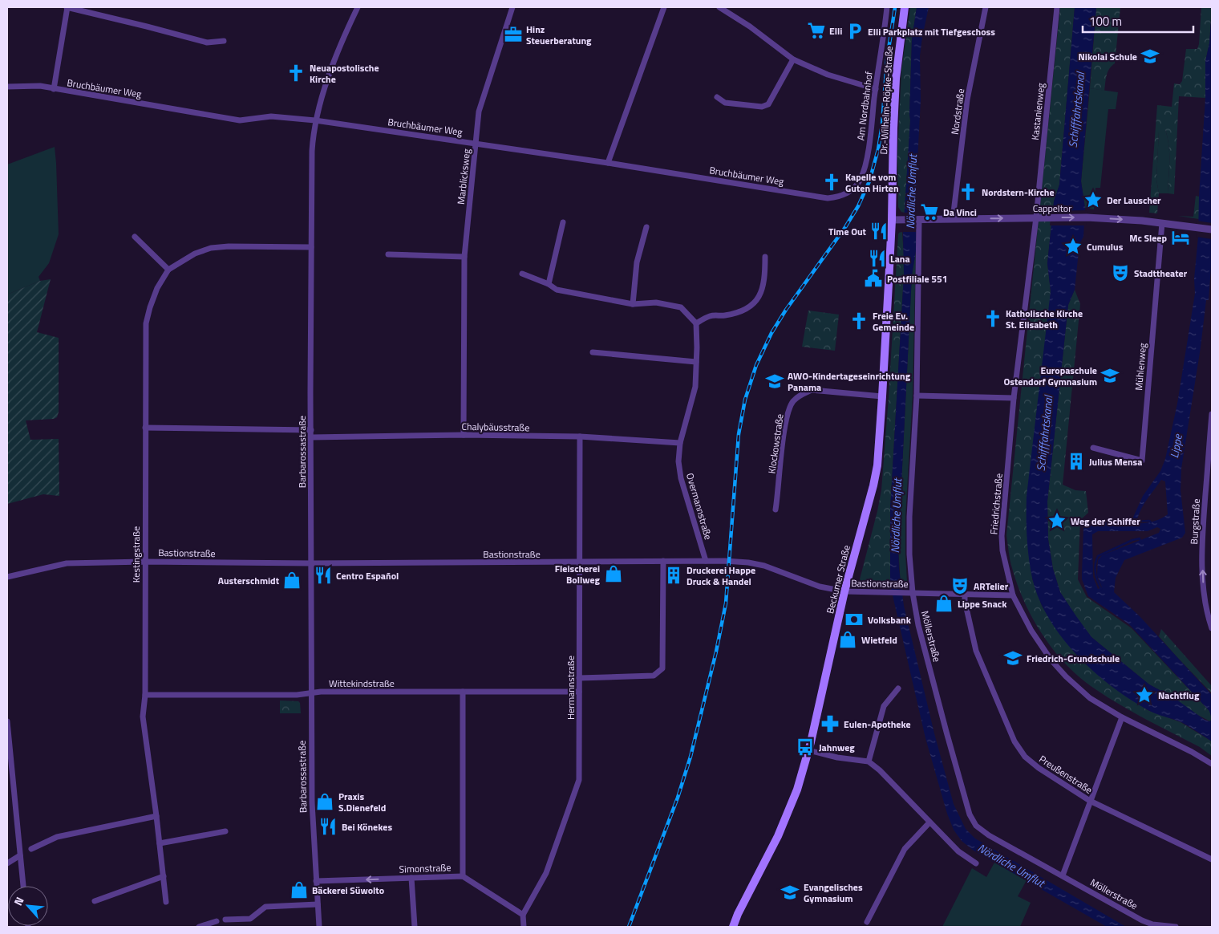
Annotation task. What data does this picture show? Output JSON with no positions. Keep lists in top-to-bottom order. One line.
{"streets":{"main road":["Dr.-Wilhelm-Röpke-Straße","Beckumer Straße"],"street":["Bruchbäumer Weg","Am Nordbahnhof","Nordstraße","Kastanienweg","Marblicksweg","Cappeltor","Mühlenweg","Chalybäusstraße","Klockowstraße","Barbarossastraße","Friedrichstraße","Overmannstraße","Burgstraße","Bastionstraße","Kestingstraße","Möllerstraße","Wittekindstraße","Hermannstraße","Preußenstraße","Simonstraße"]},"crossings":[["Bruchbäumer Weg","Am Nordbahnhof"],["Bruchbäumer Weg","Marblicksweg"],["Bruchbäumer Weg","Barbarossastraße"],["Dr.-Wilhelm-Röpke-Straße","Cappeltor"],["Dr.-Wilhelm-Röpke-Straße","Beckumer Straße"],["Nordstraße","Cappeltor"],["Kastanienweg","Cappeltor"],["Kastanienweg","Friedrichstraße"],["Marblicksweg","Chalybäusstraße"],["Cappeltor","Mühlenweg"],["Cappeltor","Friedrichstraße"],["Cappeltor","Beckumer Straße"],["Cappeltor","Möllerstraße"],["Chalybäusstraße","Barbarossastraße"],["Chalybäusstraße","Overmannstraße"],["Chalybäusstraße","Hermannstraße"],["Klockowstraße","Beckumer Straße"],["Barbarossastraße","Bastionstraße"],["Barbarossastraße","Kestingstraße"],["Barbarossastraße","Wittekindstraße"],["Barbarossastraße","Simonstraße"],["Friedrichstraße","Bastionstraße"],["Overmannstraße","Bastionstraße"],["Bastionstraße","Kestingstraße"],["Bastionstraße","Beckumer Straße"],["Bastionstraße","Möllerstraße"],["Bastionstraße","Hermannstraße"],["Bastionstraße","Preußenstraße"],["Kestingstraße","Wittekindstraße"],["Wittekindstraße","Hermannstraße"],["Hermannstraße","Simonstraße"]],"one_way":["Cappeltor","Burgstraße","Simonstraße"],"water":["Schifffahrtskanal","Nördliche Umflut","Lippe"],"places":{"supermarket":["Elli","Da Vinci"],"parking":["Elli Parkplatz mit Tiefgeschoss"],"office":["Hinz Steuerberatung"],"school or university":["Nikolai Schule","Europaschule Ostendorf Gymnasium","AWO-Kindertageseinrichtung Panama","Friedrich-Grundschule","Evangelisches Gymnasium"],"church":["Neuapostolische Kirche","Kapelle vom Guten Hirten","Nordstern-Kirche","Katholische Kirche St. Elisabeth","Freie Ev. Gemeinde"],"place":["Der Lauscher","Cumulus","Weg der Schiffer","Nachtflug"],"restaurant":["Time Out","Lana","Centro Español","Bei Könekes"],"hotel":["Mc Sleep"],"theatre":["Stadttheater","ARTelier"],"public building":["Postfiliale 551"],"building":["Julius Mensa","Druckerei Happe Druck & Handel"],"shop":["Fleischerei Bollweg","Austerschmidt","Lippe Snack","Wietfeld","Praxis S.Dienefeld","Bäckerei Süwolto"],"bank":["Volksbank"],"pharmacy":["Eulen-Apotheke"],"bus stop":["Jahnweg"]},"scale_bar":"100 m","north":"top left"}
